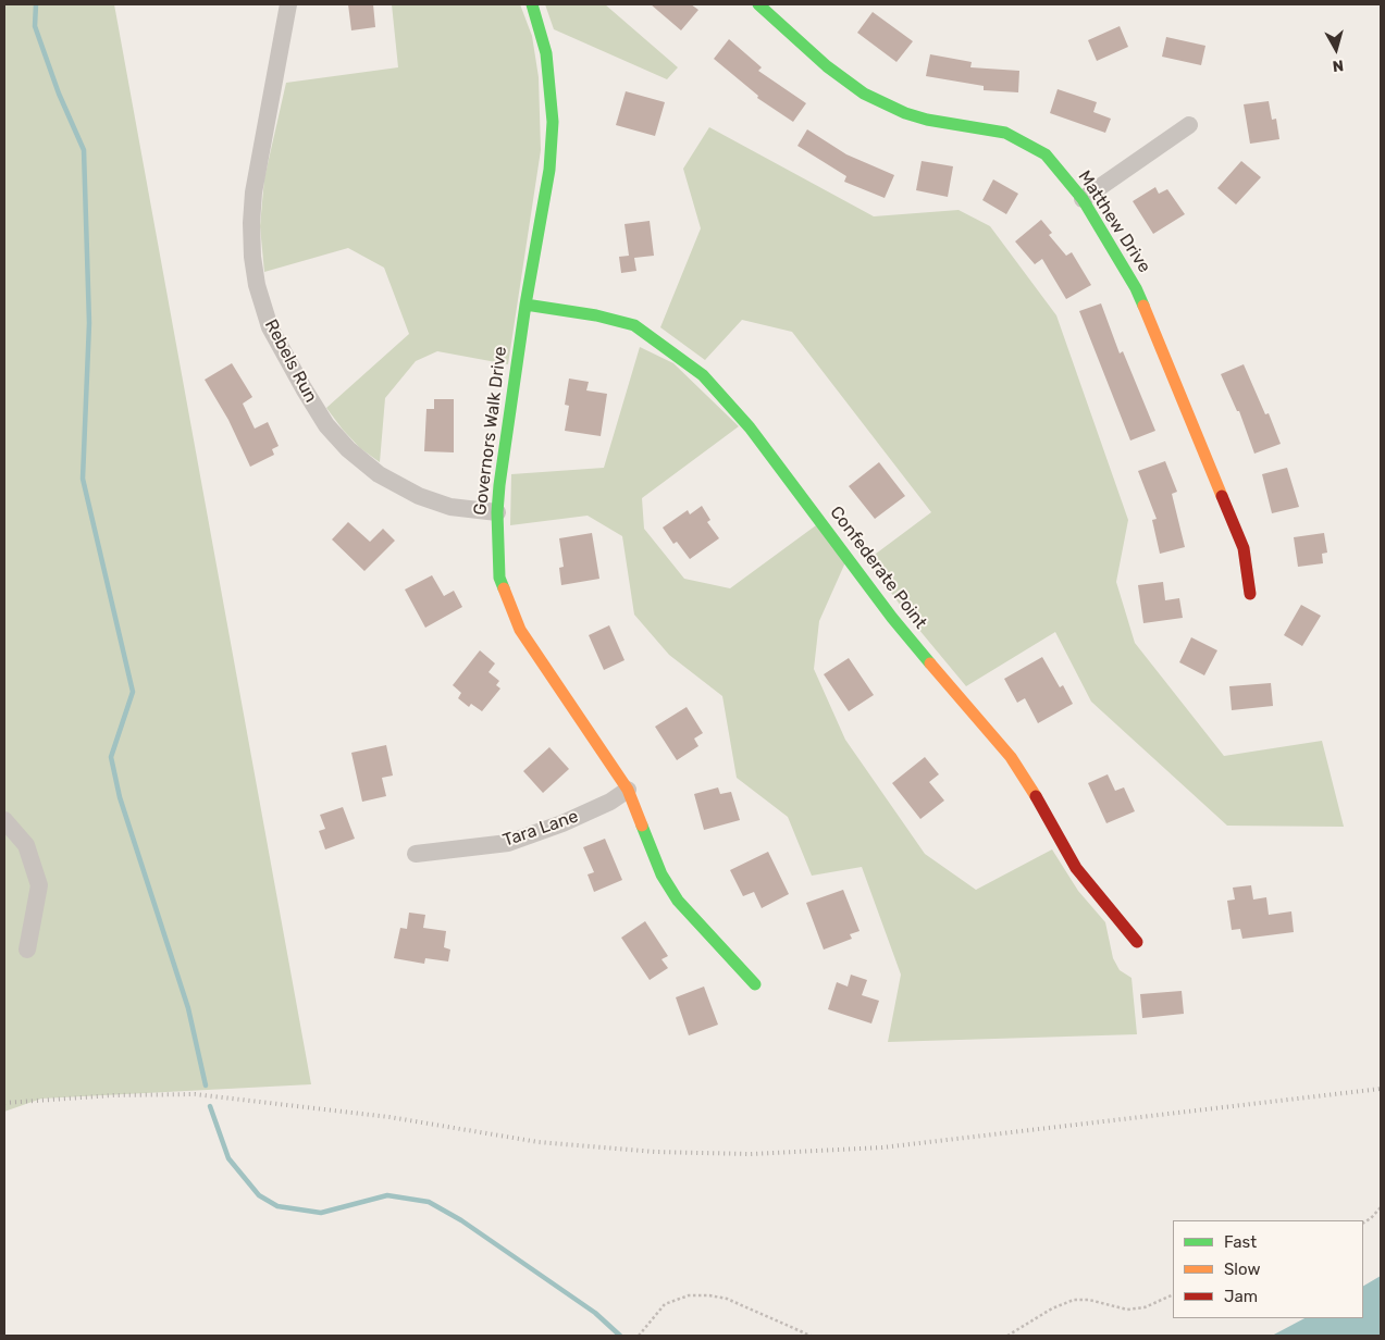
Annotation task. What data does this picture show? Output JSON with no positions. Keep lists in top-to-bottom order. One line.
{"streets":{"street":["Matthew Drive","Rebels Run","Governors Walk Drive","Confederate Point","Tara Lane"]},"crossings":[["Rebels Run","Governors Walk Drive"],["Governors Walk Drive","Confederate Point"],["Governors Walk Drive","Tara Lane"]],"legend":["Fast","Slow","Jam"],"north":"bottom"}
